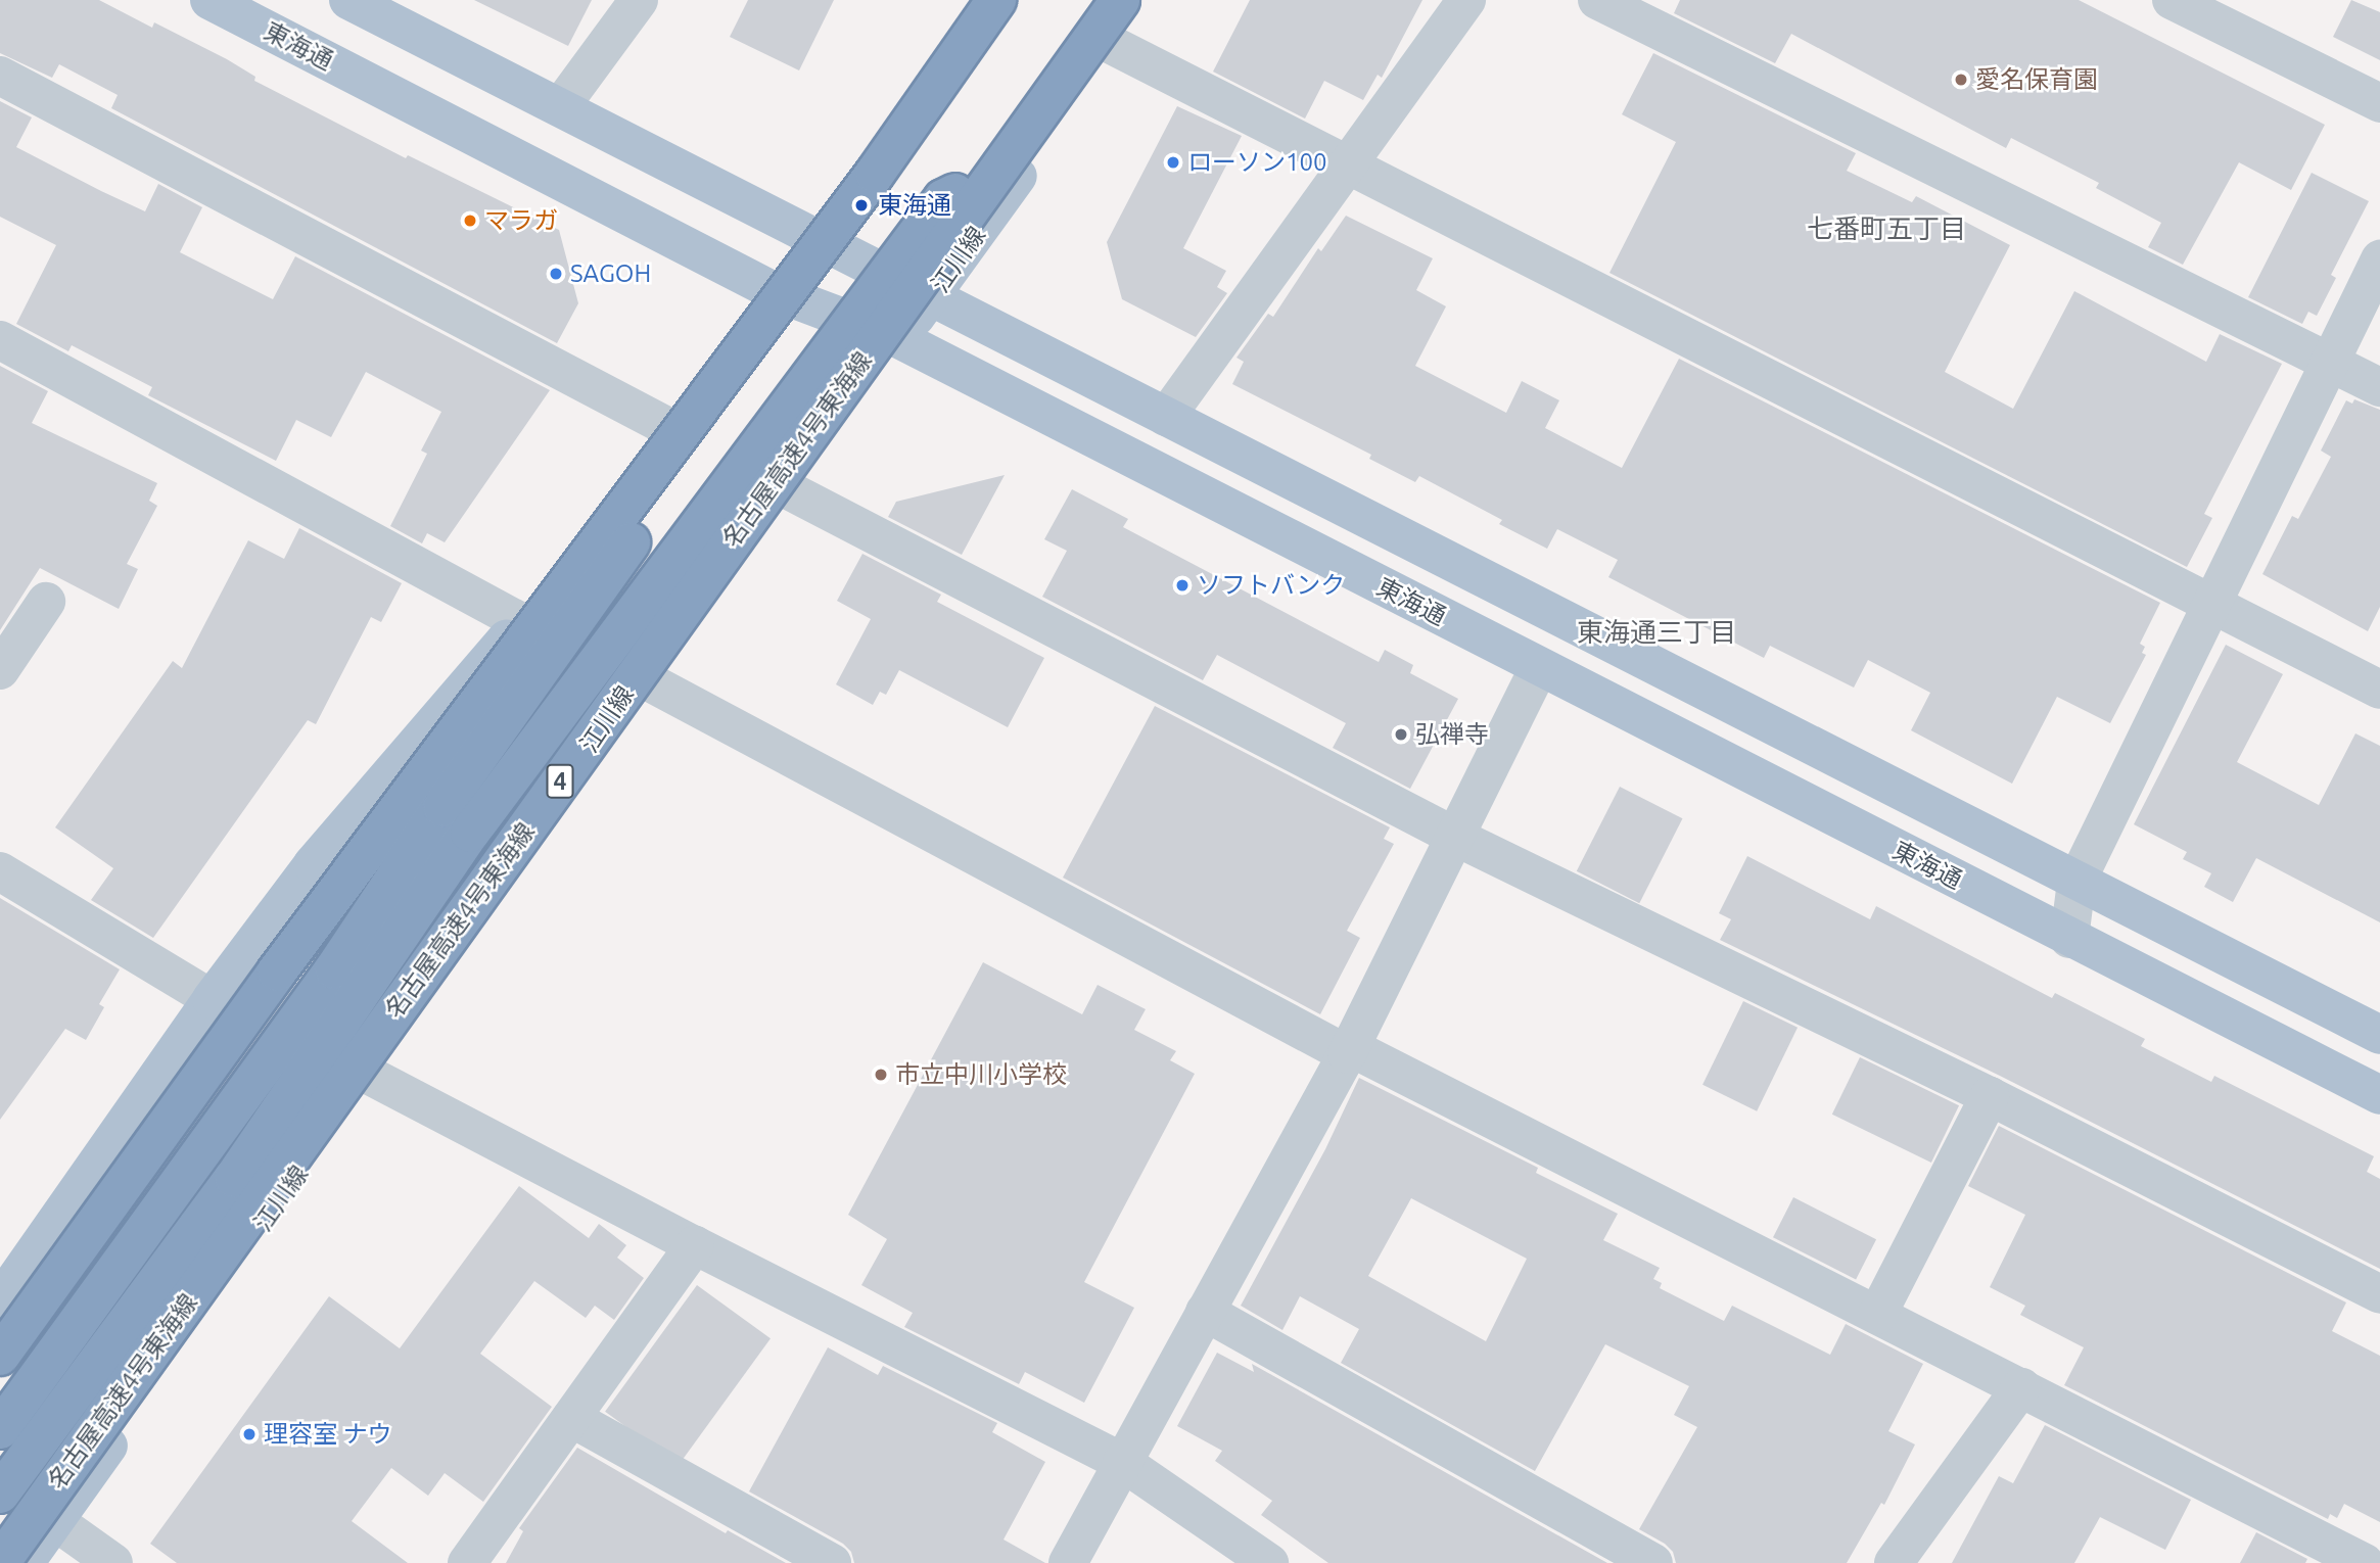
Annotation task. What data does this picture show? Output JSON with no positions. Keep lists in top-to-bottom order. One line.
{"streets":{"highway":["名古屋高速4号東海線","4"],"main road":["東海通","江川線"]},"crossings":[["東海通","江川線"]],"districts":["七番町五丁目","東海通三丁目"],"places":["愛名保育園","ローソン100","東海通","マラガ","SAGOH","ソフトバンク","弘禅寺","市立中川小学校","理容室 ナウ"]}
